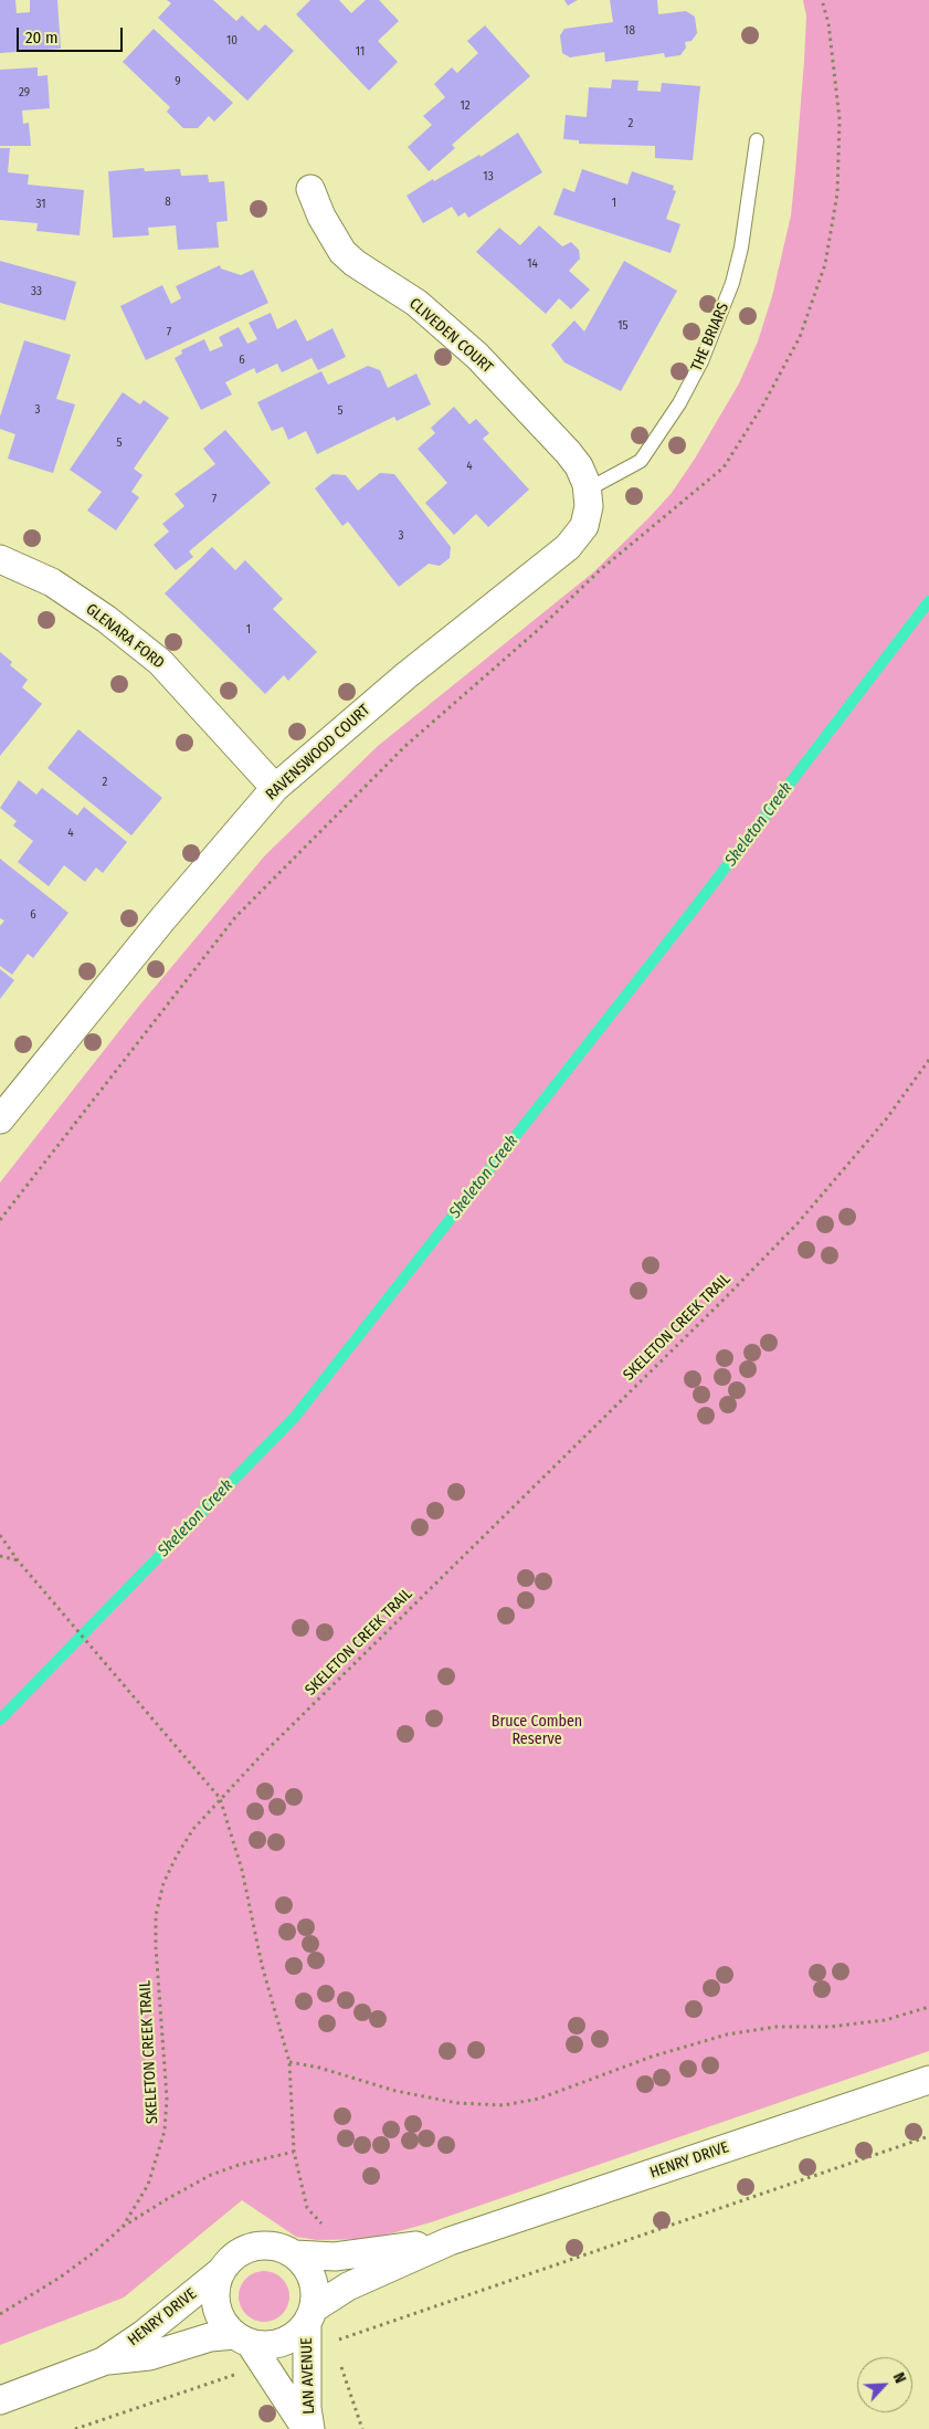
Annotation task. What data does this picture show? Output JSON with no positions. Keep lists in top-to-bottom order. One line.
{"streets":{"street":["CLIVEDEN COURT","GLENARA FORD","RAVENSWOOD COURT","HENRY DRIVE","LAN AVENUE"],"lane":["THE BRIARS"],"path":["SKELETON CREEK TRAIL"]},"crossings":[["CLIVEDEN COURT","THE BRIARS"],["CLIVEDEN COURT","RAVENSWOOD COURT"],["THE BRIARS","RAVENSWOOD COURT"],["GLENARA FORD","RAVENSWOOD COURT"],["HENRY DRIVE","LAN AVENUE"]],"water":["Skeleton Creek"],"parks":["Bruce Comben Reserve"],"house_numbers":["18","10","11","9","29","12","2","13","8","1","31","14","33","15","7","6","3","5","5","4","7","3","1","2","4","6"],"scale_bar":"20 m","north":"top right"}
